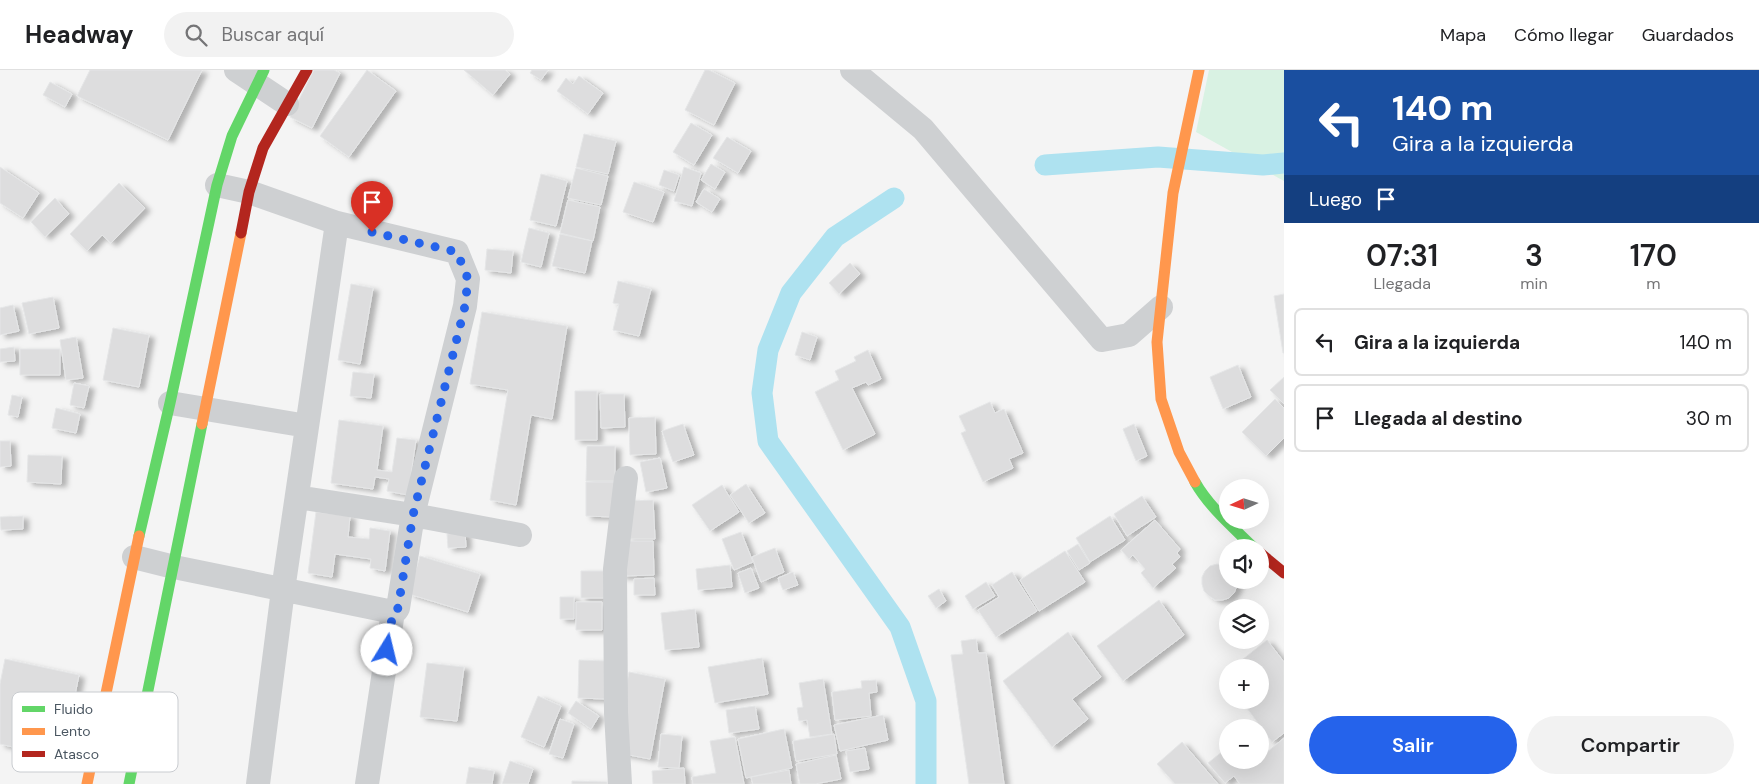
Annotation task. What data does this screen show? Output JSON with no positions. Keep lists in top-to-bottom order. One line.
{"legend":["Fluido","Lento","Atasco"],"north":"left","page":{"header":"Headway","search":"Buscar aquí","nav":["Mapa","Cómo llegar","Guardados"],"turn":["140 m","Gira a la izquierda"],"then":"Luego","eta":["07:31","Llegada","3","min","170","m"],"list":[{"name":"Gira a la izquierda","value":"140 m"},{"name":"Llegada al destino","value":"30 m"}],"map_buttons":["+","−"],"buttons":["Salir","Compartir"]}}
